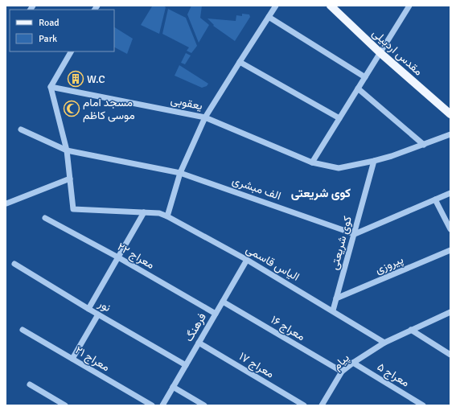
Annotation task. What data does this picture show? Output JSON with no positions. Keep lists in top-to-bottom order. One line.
{"streets":{"main road":["مقدس اردبیلی"],"street":["یعقوبی","الف مبشری","کوی شریعتی","معراج ۲۲","الیاس قاسمی","پیروزی","نور","فرهنگ","معراج ۱۶","معراج ۲۱","پیام","معراج ۱۷","معراج ۵"]},"crossings":[["یعقوبی","کوی شریعتی"],["الف مبشری","کوی شریعتی"],["کوی شریعتی","الیاس قاسمی"],["کوی شریعتی","پیروزی"],["معراج ۲۲","فرهنگ"],["الیاس قاسمی","فرهنگ"],["الیاس قاسمی","پیام"],["نور","فرهنگ"],["فرهنگ","معراج ۱۶"],["فرهنگ","معراج ۱۷"],["معراج ۱۶","پیام"],["پیام","معراج ۵"]],"districts":["کوی شریعتی"],"places":{"building":["W.C"],"mosque":["مسجد امام موسی کاظم"]},"legend":["Road","Park"]}
